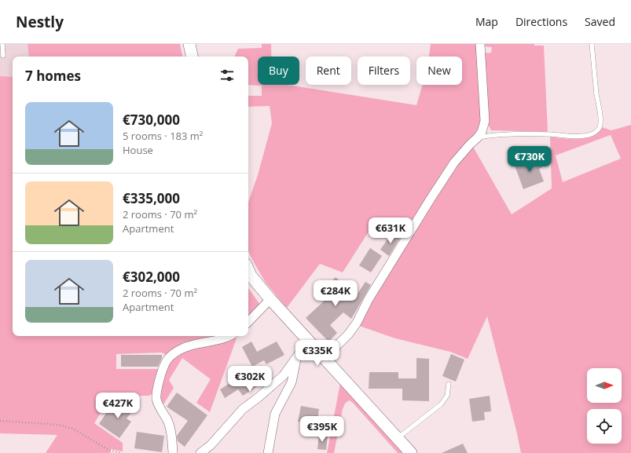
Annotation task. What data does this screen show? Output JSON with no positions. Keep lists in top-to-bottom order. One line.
{"north":"right","page":{"header":"Nestly","nav":["Map","Directions","Saved"],"chip":["Buy","Rent","Filters","New"],"heading":"7 homes","list":[{"name":"€730,000","note":"5 rooms · 183 m² · House"},{"name":"€335,000","note":"2 rooms · 70 m² · Apartment"},{"name":"€302,000","note":"2 rooms · 70 m² · Apartment"}],"price":["€730K","€631K","€284K","€335K","€302K","€427K","€395K"]}}
